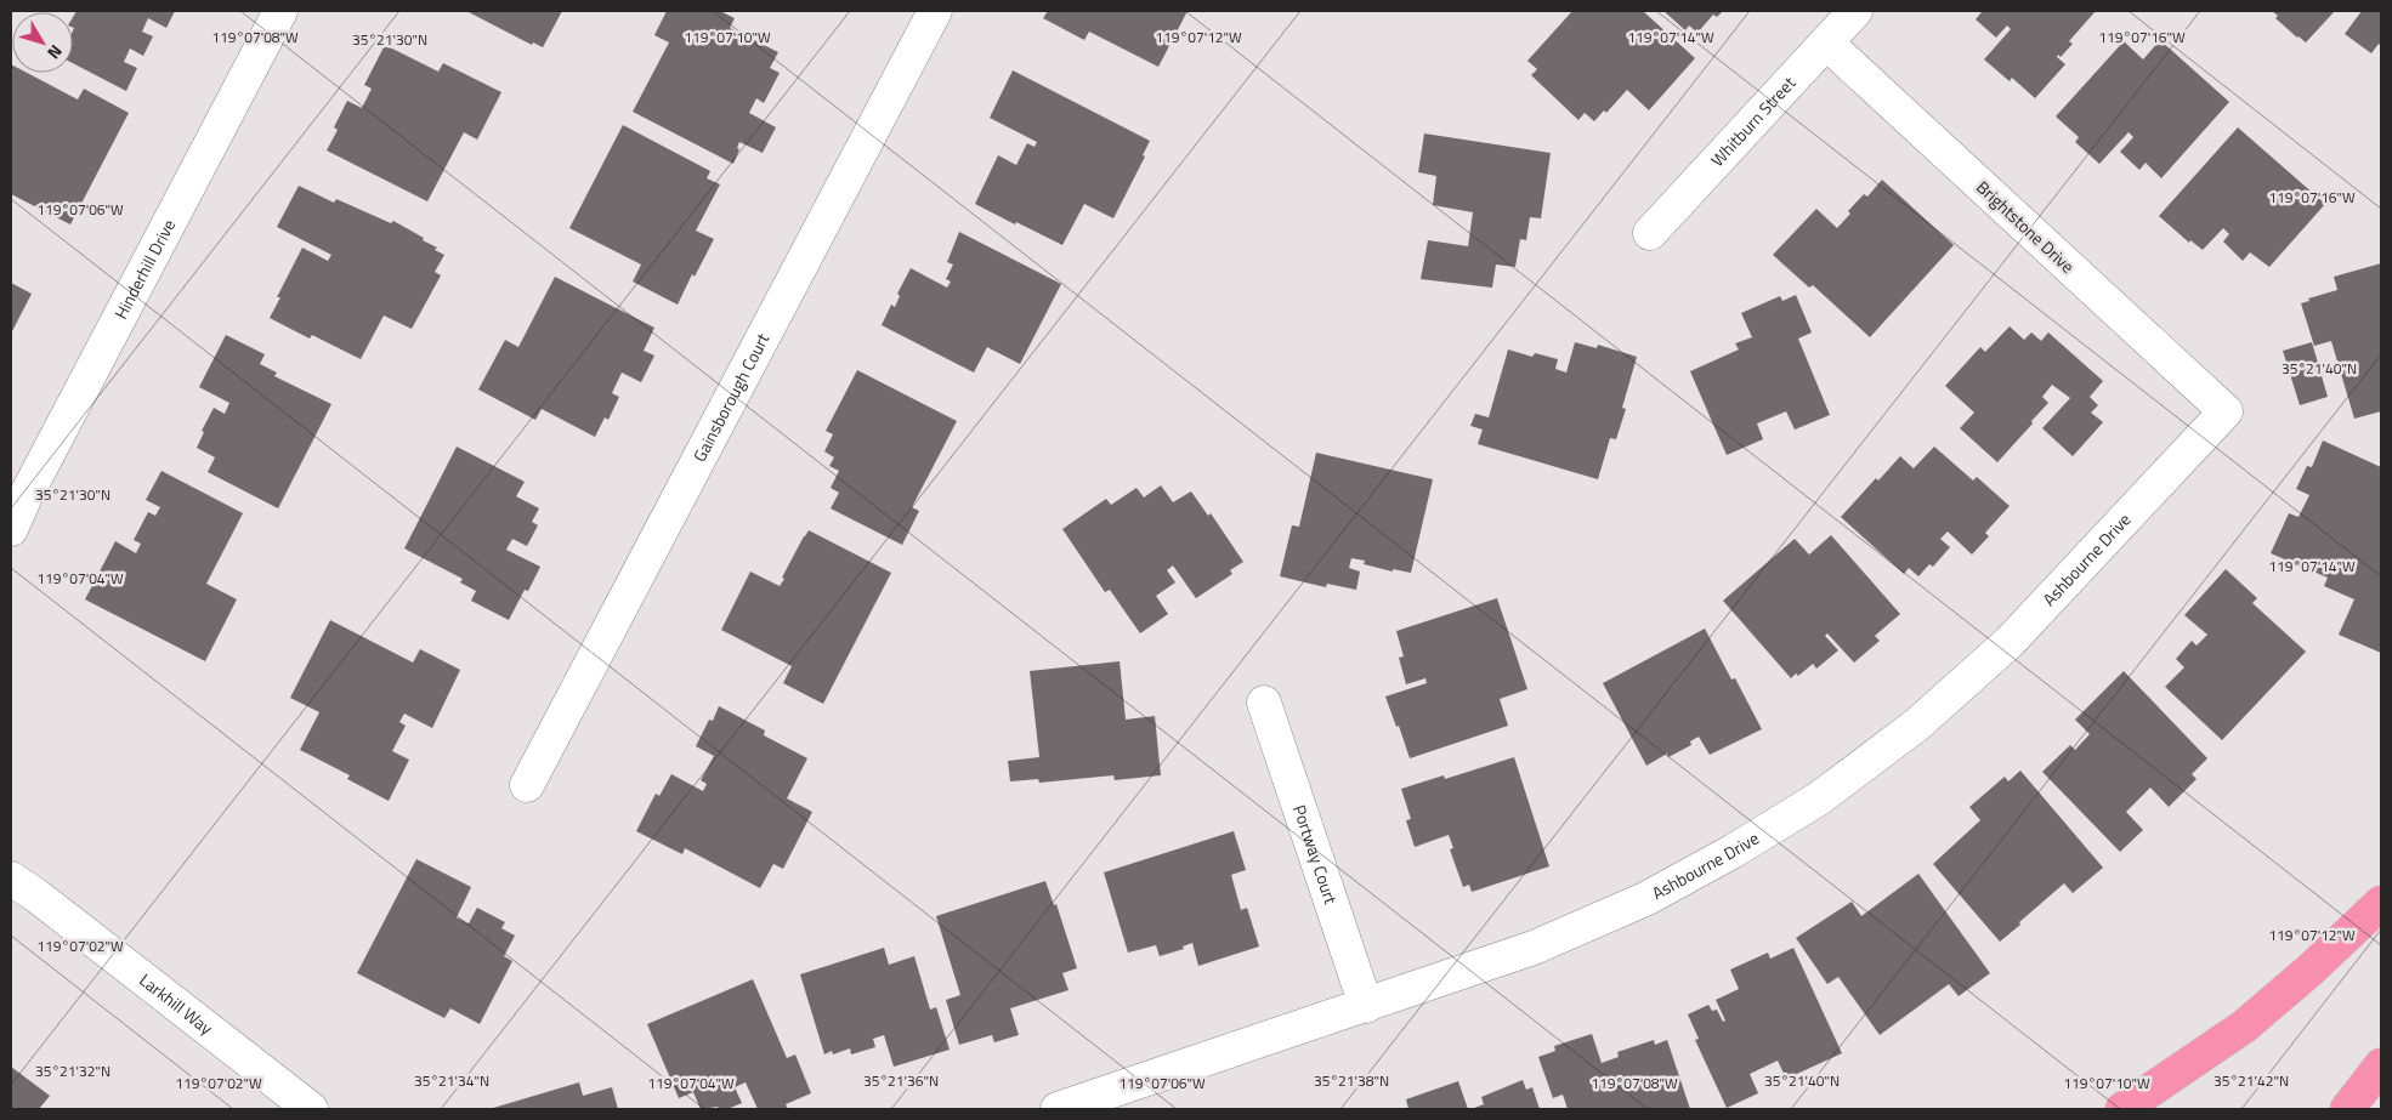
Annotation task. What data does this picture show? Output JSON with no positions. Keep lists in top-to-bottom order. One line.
{"streets":{"street":["Whitburn Street","Brightstone Drive","Hinderhill Drive","Gainsborough Court","Ashbourne Drive","Portway Court","Larkhill Way"]},"crossings":[["Whitburn Street","Brightstone Drive"],["Brightstone Drive","Ashbourne Drive"],["Ashbourne Drive","Portway Court"]],"north":"bottom right","coordinates":["119°07'08\"W","119°07'10\"W","119°07'12\"W","119°07'14\"W","119°07'16\"W","35°21'30\"N","119°07'06\"W","35°21'40\"N","119°07'04\"W","119°07'02\"W","35°21'32\"N","35°21'34\"N","35°21'36\"N","35°21'38\"N","35°21'42\"N"]}
